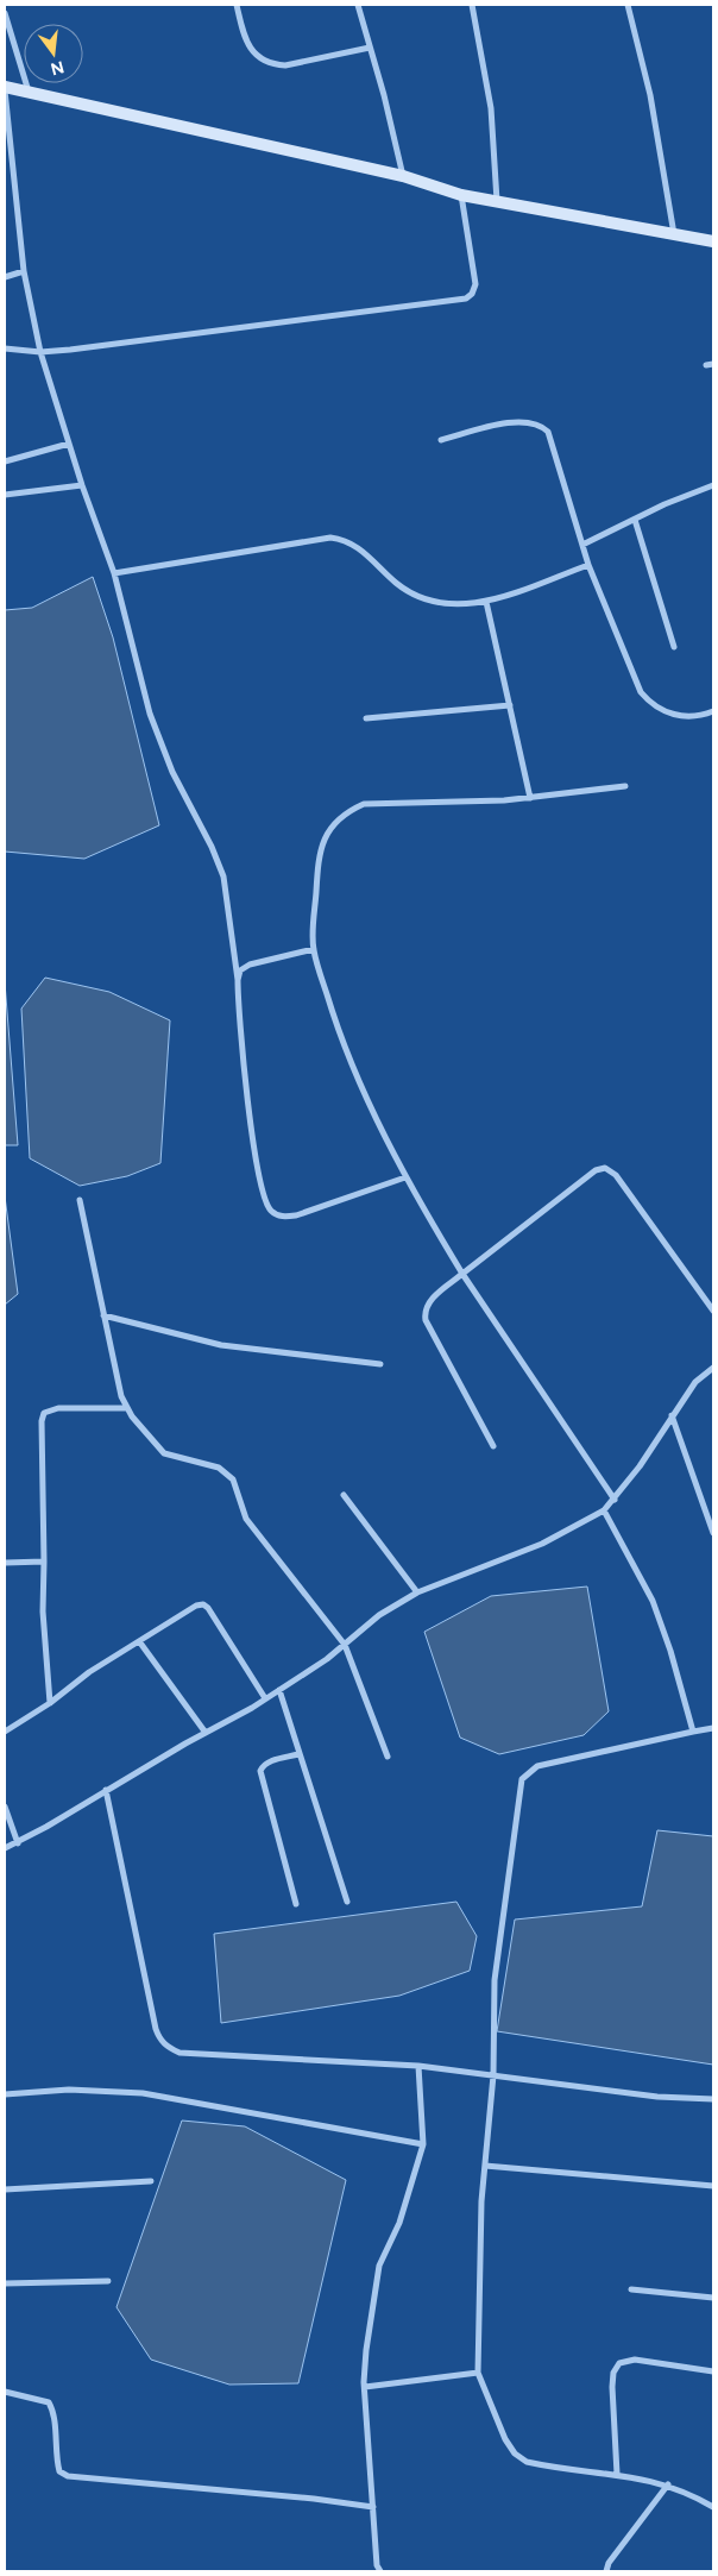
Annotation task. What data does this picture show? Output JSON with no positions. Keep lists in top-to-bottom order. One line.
{"north":"bottom"}
